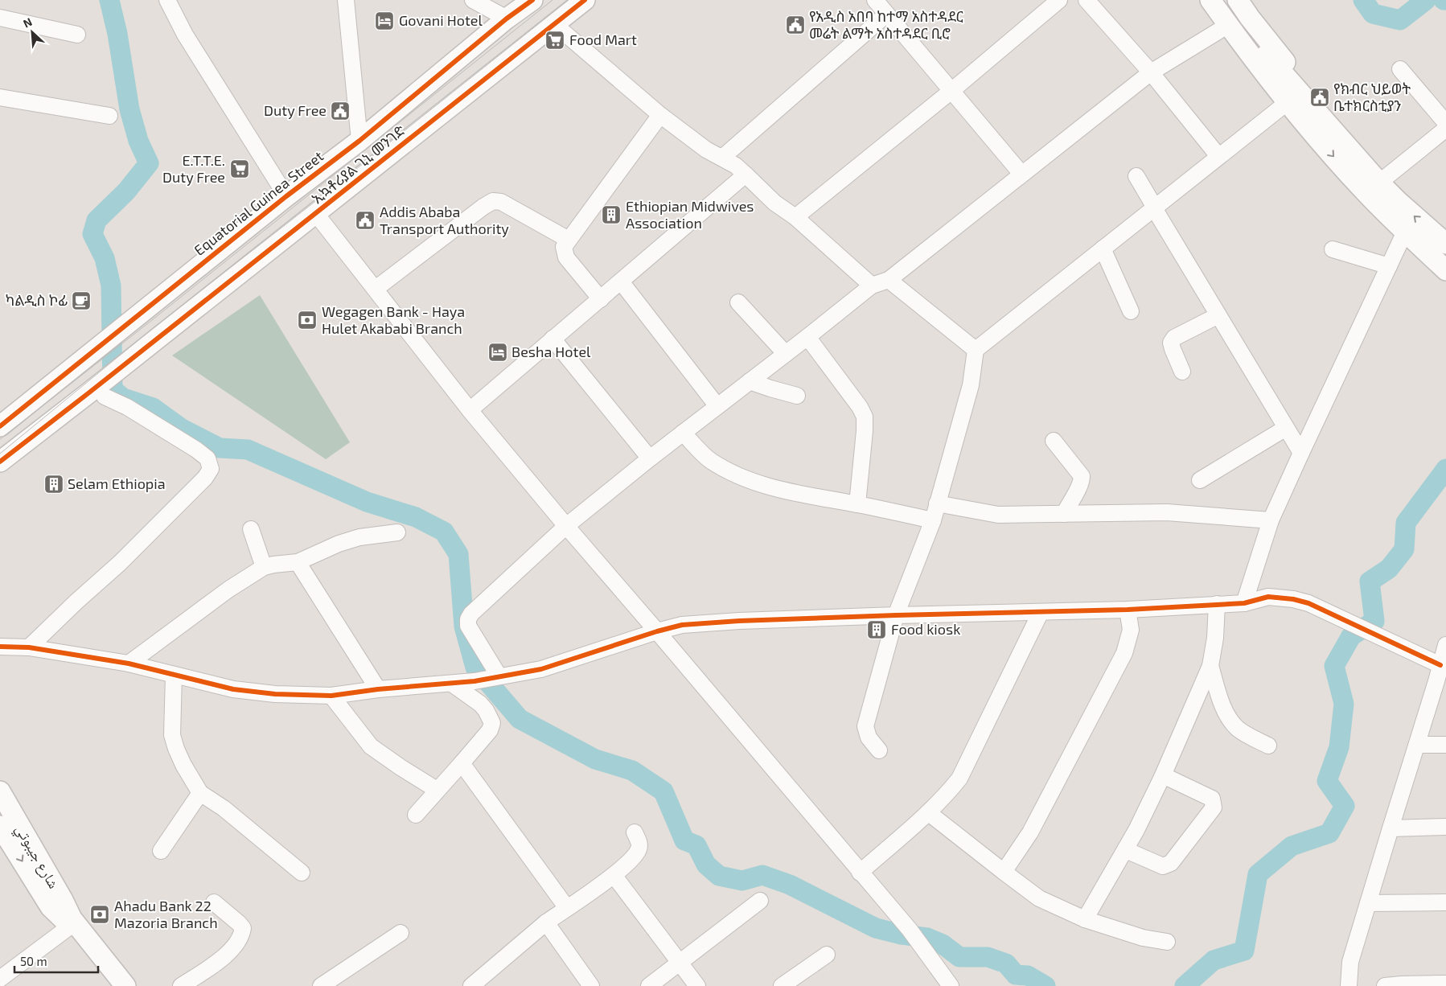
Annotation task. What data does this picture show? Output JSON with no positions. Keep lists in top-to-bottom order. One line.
{"streets":{"main road":["ኢኳቶሪያል ጊኒ መንገድ","Equatorial Guinea Street","شارع جيبوتي"]},"places":{"hotel":["Govani Hotel","Besha Hotel"],"public building":["የአዲስ አበባ ከተማ አስተዳደር መሬት ልማት አስተዳደር ቢሮ","የክብር ህይወት ቤተክርስቲያን","Duty Free","Addis Ababa Transport Authority"],"supermarket":["Food Mart","E.T.T.E. Duty Free"],"building":["Ethiopian Midwives Association","Selam Ethiopia","Food kiosk"],"cafe":["ካልዲስ ኮፊ"],"bank":["Wegagen Bank - Haya Hulet Akababi Branch","Ahadu Bank 22 Mazoria Branch"]},"scale_bar":"50 m","north":"top left"}
